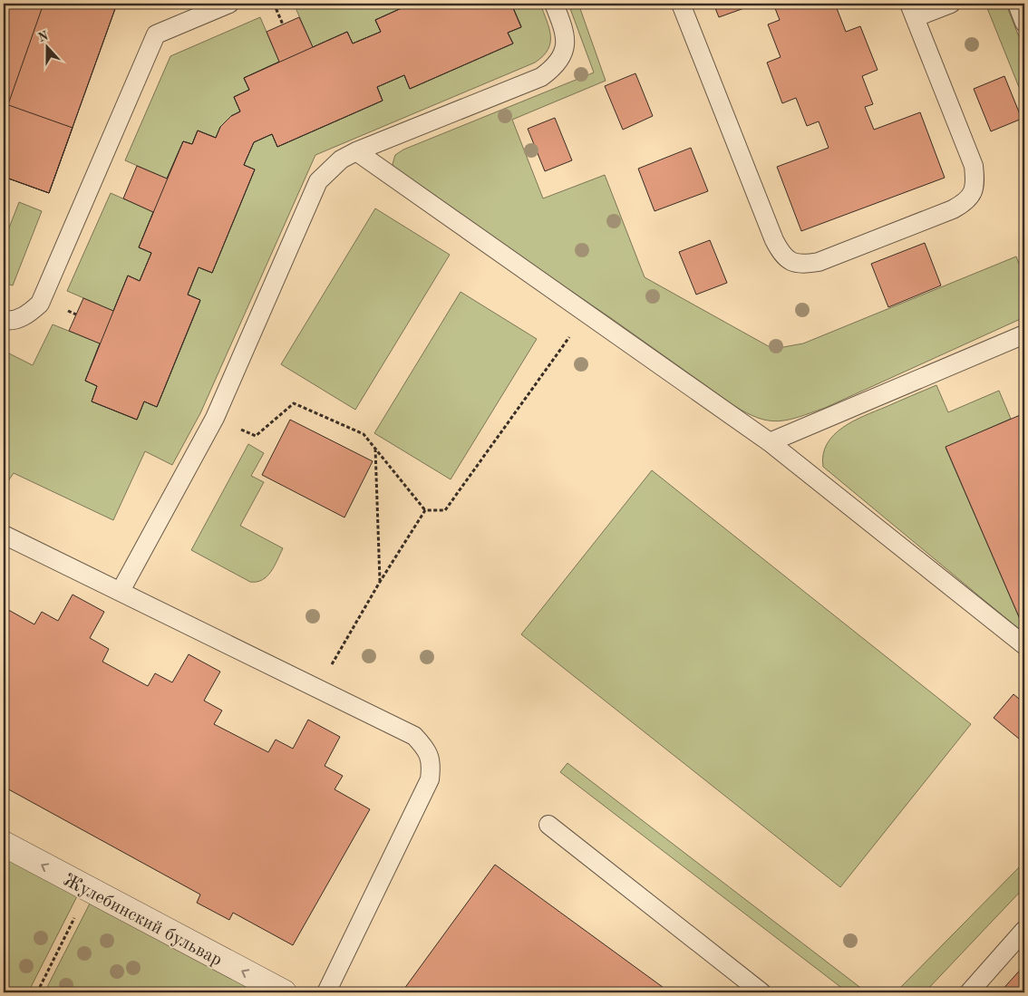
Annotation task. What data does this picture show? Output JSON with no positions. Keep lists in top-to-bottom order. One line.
{"streets":{"street":["Жулебинский бульвар"]},"one_way":["Жулебинский бульвар"],"north":"top"}
